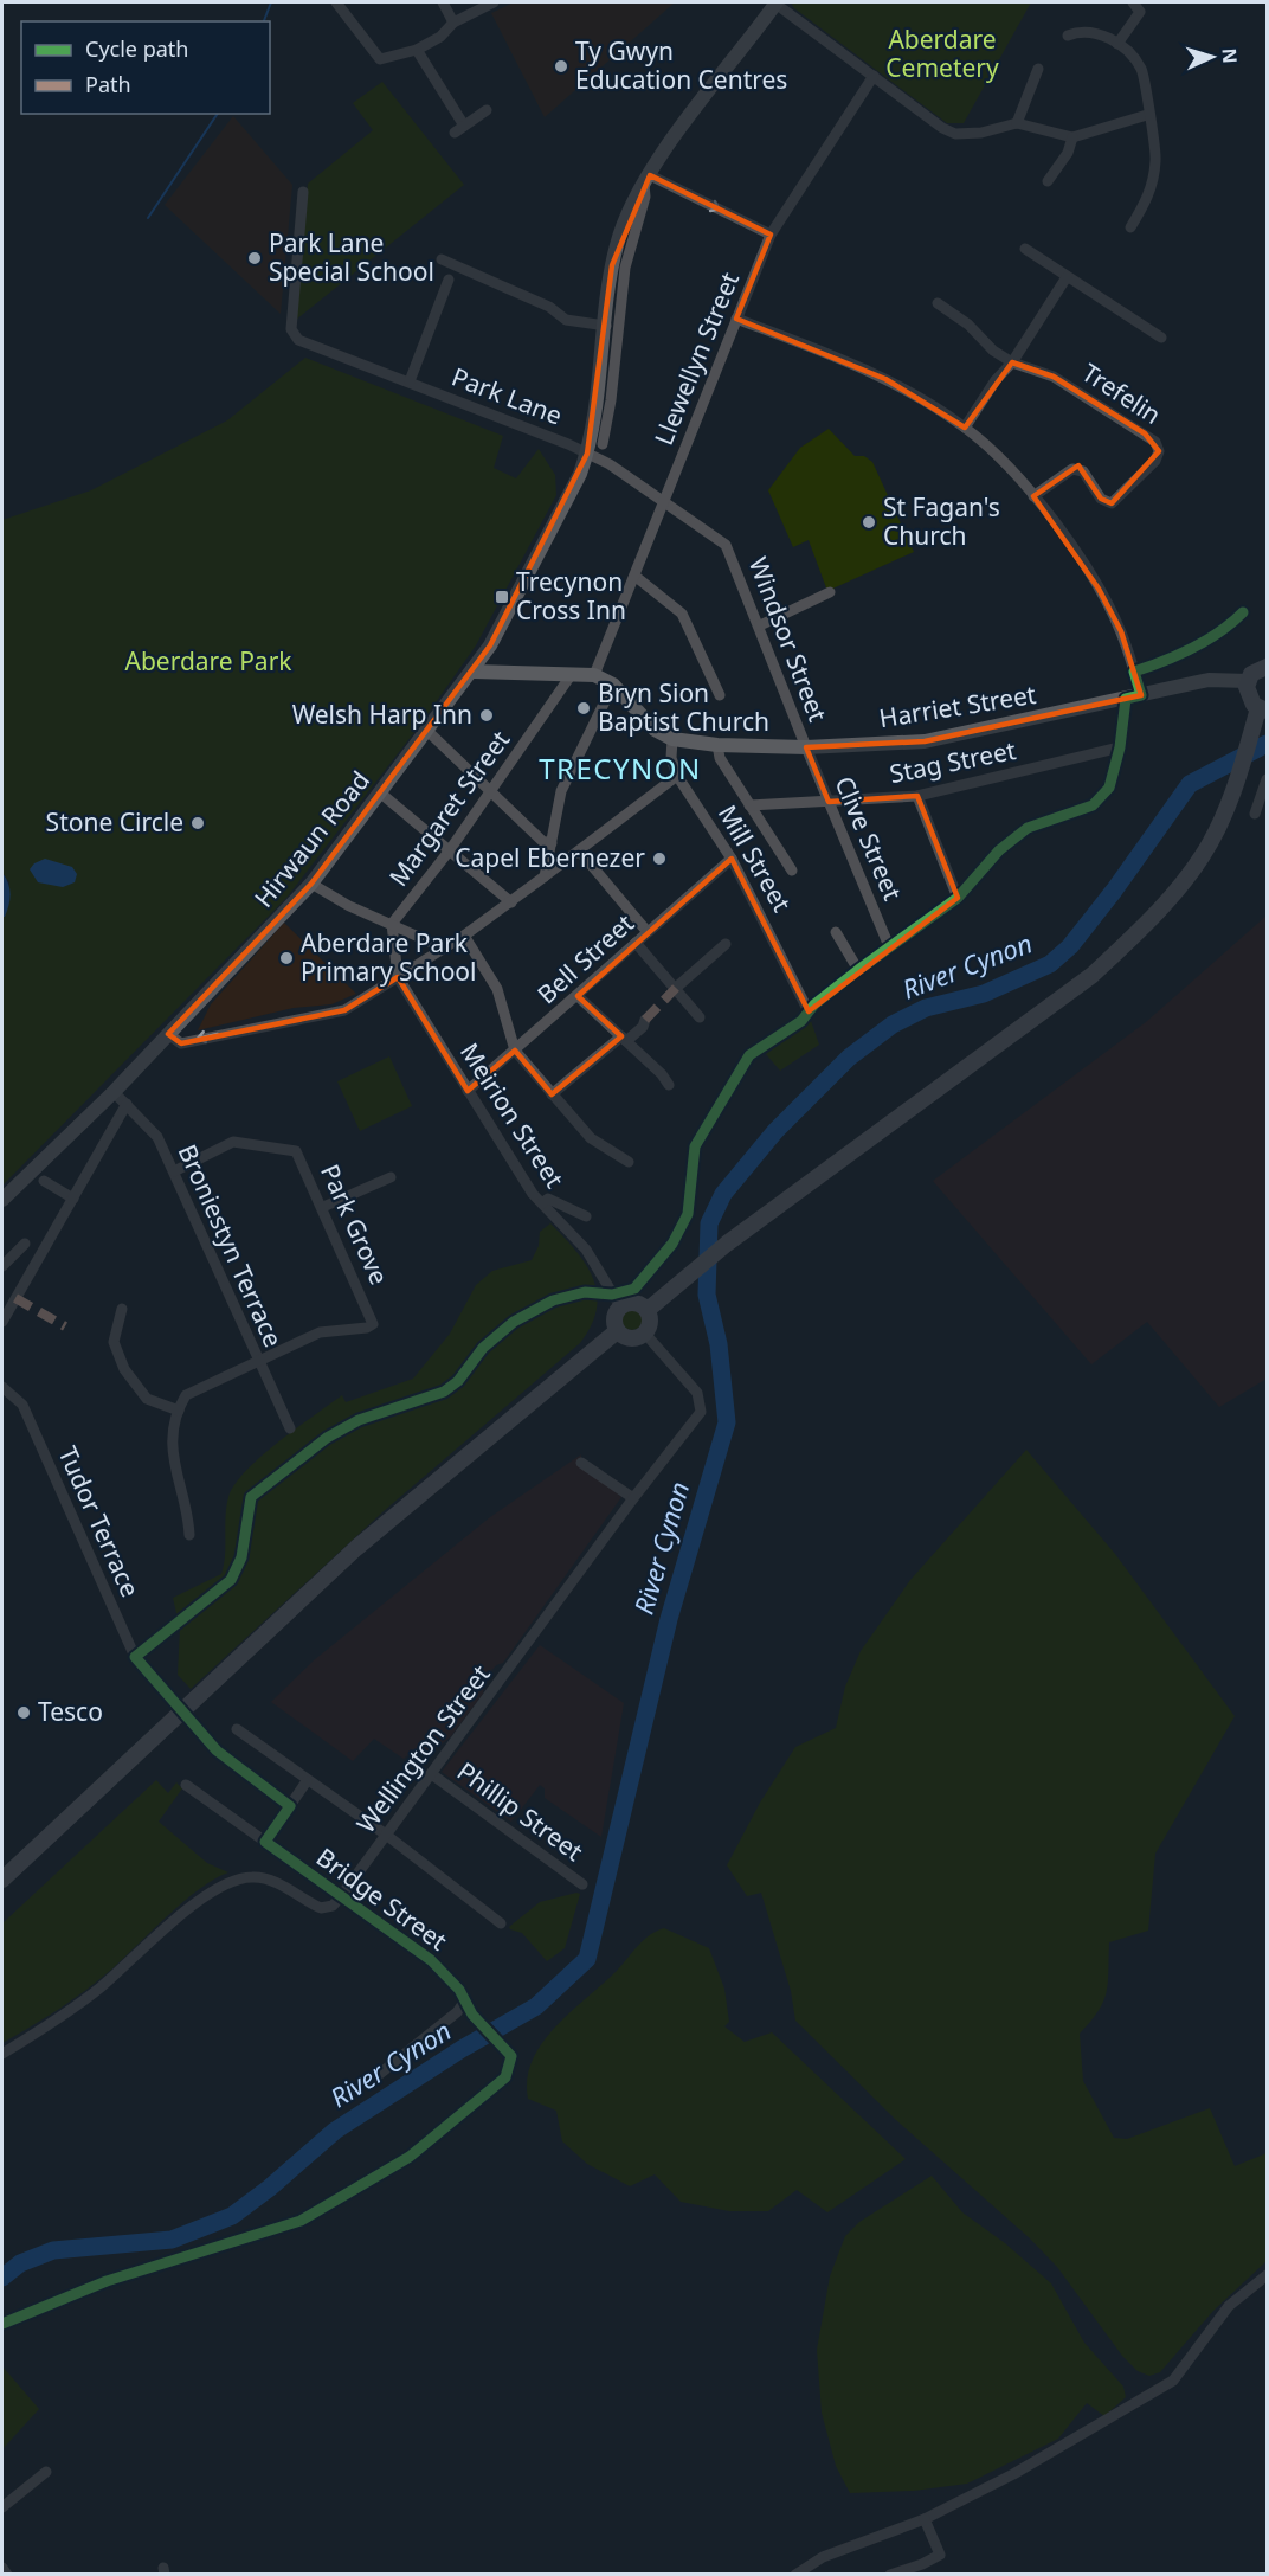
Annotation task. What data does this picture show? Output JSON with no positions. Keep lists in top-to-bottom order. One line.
{"streets":{"main road":["Harriet Street","Hirwaun Road"],"street":["Llewellyn Street","Trefelin","Park Lane","Windsor Street","Stag Street","Margaret Street","Clive Street","Mill Street","Bell Street","Meirion Street","Park Grove","Broniestyn Terrace","Tudor Terrace","Wellington Street","Phillip Street","Bridge Street"]},"crossings":[["Llewellyn Street","Windsor Street"],["Park Lane","Windsor Street"],["Park Lane","Hirwaun Road"],["Windsor Street","Harriet Street"],["Windsor Street","Clive Street"],["Windsor Street","Hirwaun Road"],["Harriet Street","Clive Street"],["Harriet Street","Mill Street"],["Stag Street","Clive Street"],["Hirwaun Road","Broniestyn Terrace"],["Mill Street","Bell Street"],["Bell Street","Meirion Street"],["Meirion Street","Wellington Street"],["Park Grove","Broniestyn Terrace"],["Wellington Street","Phillip Street"],["Wellington Street","Bridge Street"]],"districts":["TRECYNON"],"water":["River Cynon"],"parks":["Aberdare Cemetery","Aberdare Park"],"places":{"other":["Ty Gwyn Education Centres","Park Lane Special School","St Fagan's Church","Bryn Sion Baptist Church","Welsh Harp Inn","Stone Circle","Capel Ebernezer","Aberdare Park Primary School","Tesco"],"transit":["Trecynon Cross Inn"]},"legend":["Cycle path","Path"],"north":"right"}
